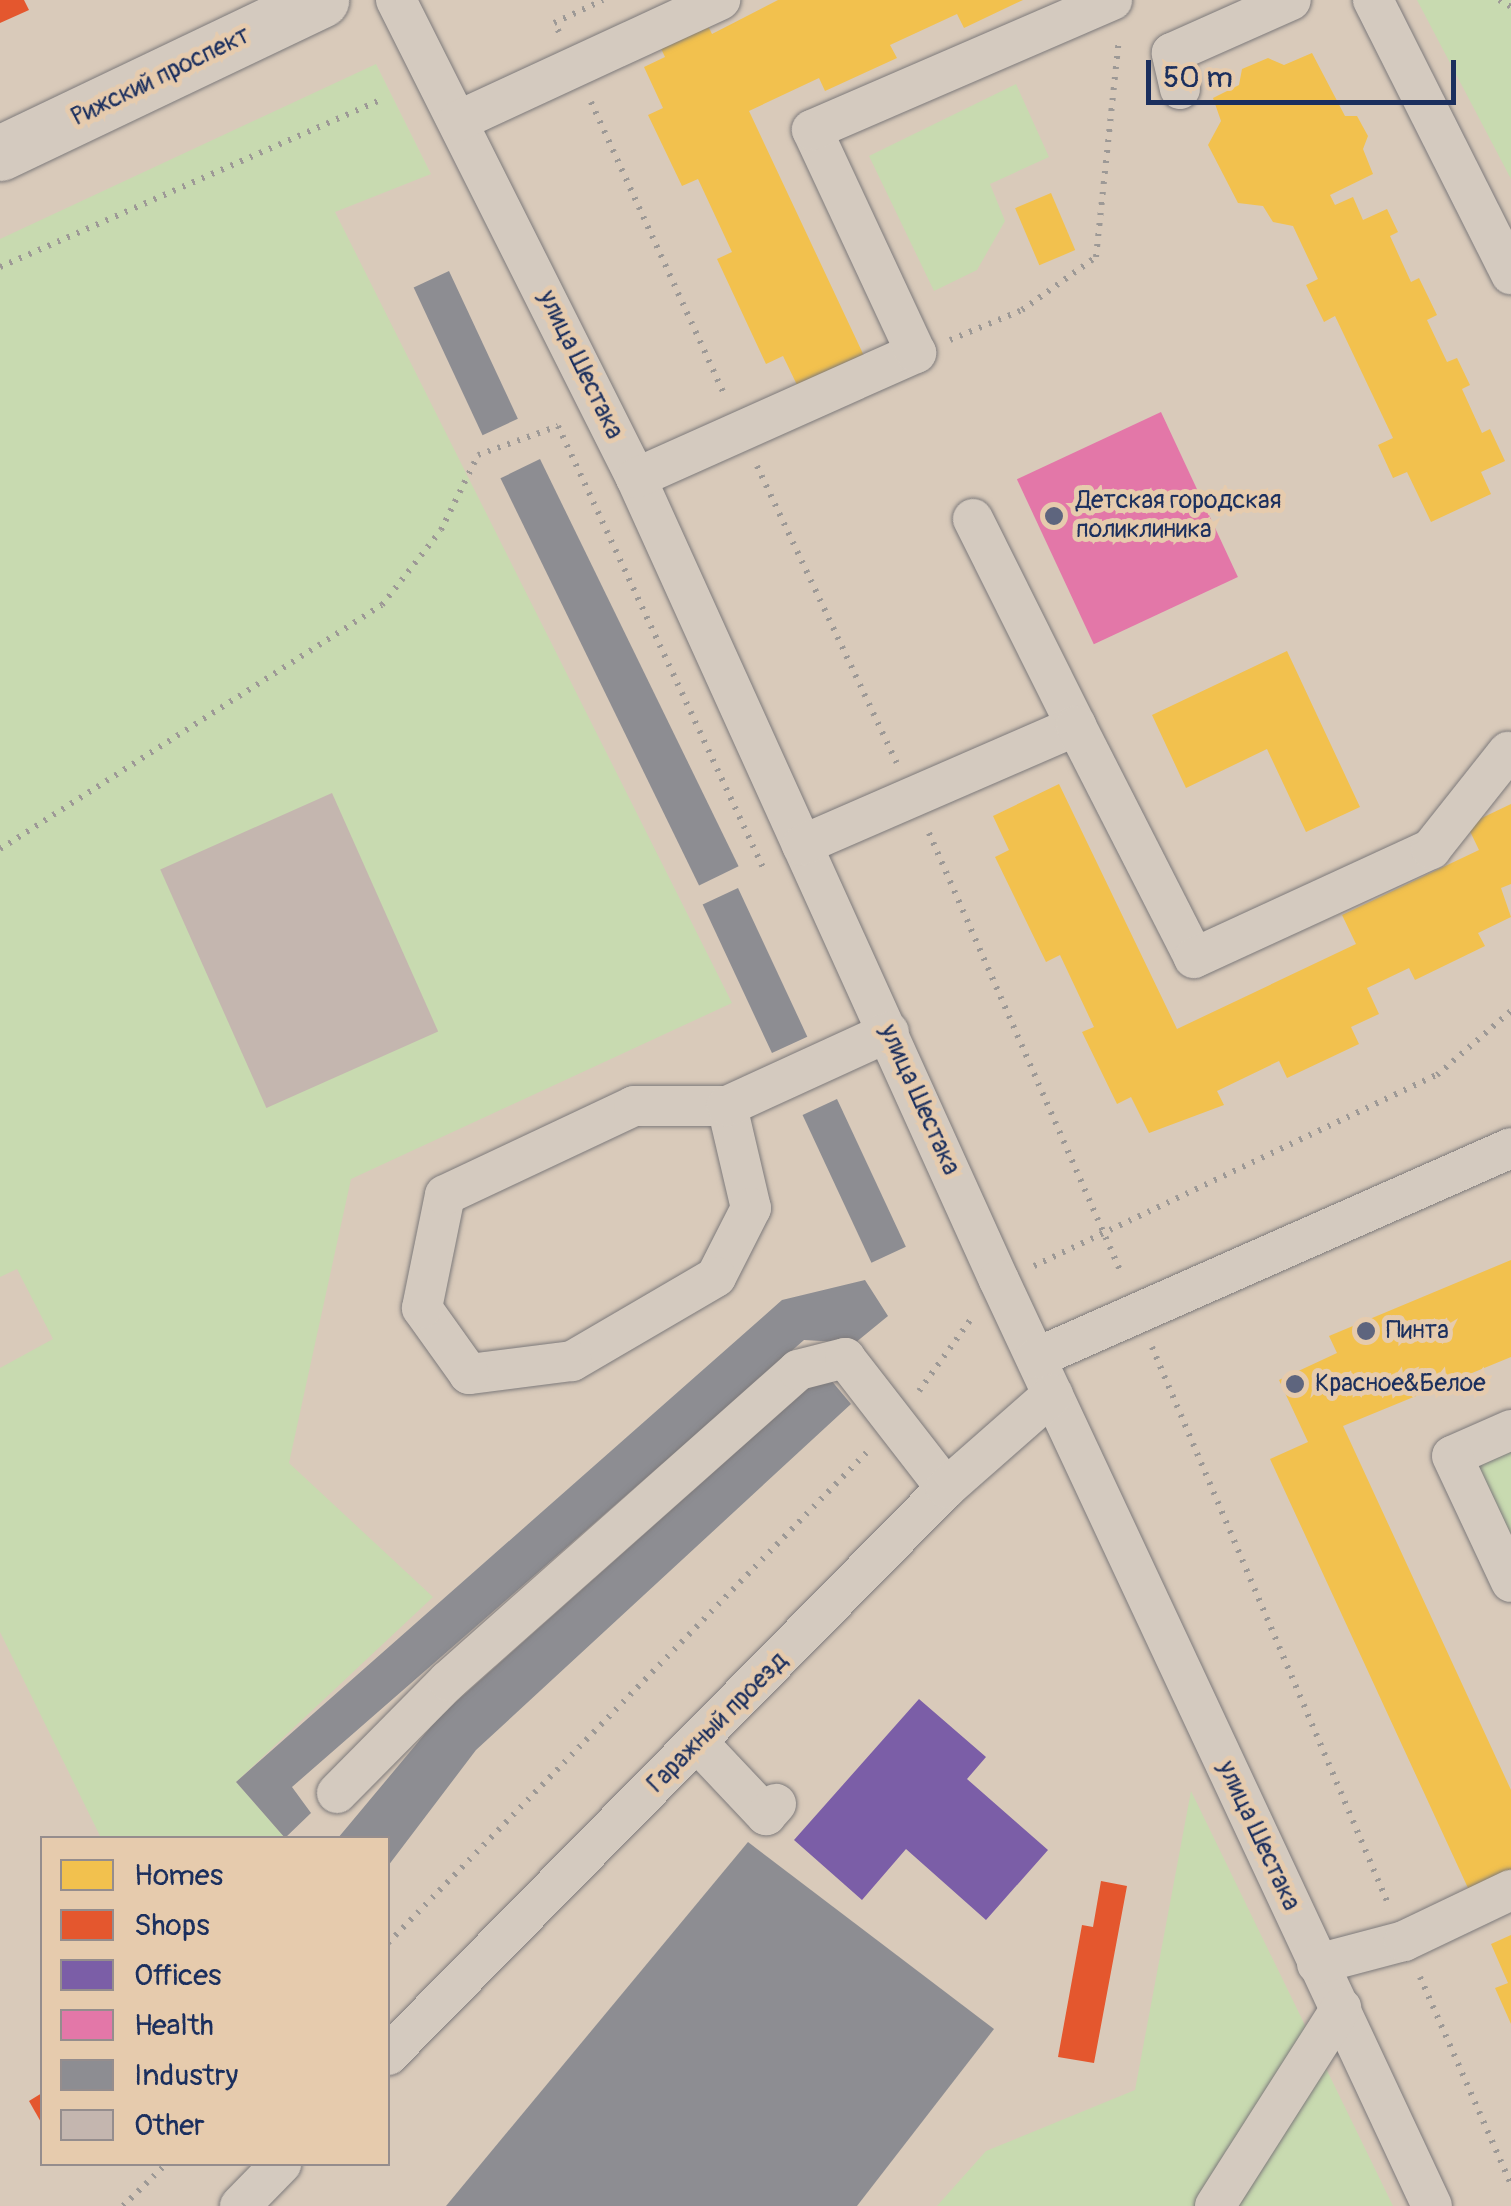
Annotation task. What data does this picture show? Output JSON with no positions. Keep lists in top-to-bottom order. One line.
{"streets":{"highway":["Рижский проспект"],"street":["улица Шестака","Гаражный проезд"]},"crossings":[["улица Шестака","Гаражный проезд"]],"places":["Детская городская поликлиника","Пинта","Красное&Белое"],"legend":["Homes","Shops","Offices","Health","Industry","Other"],"scale_bar":"50 m"}
